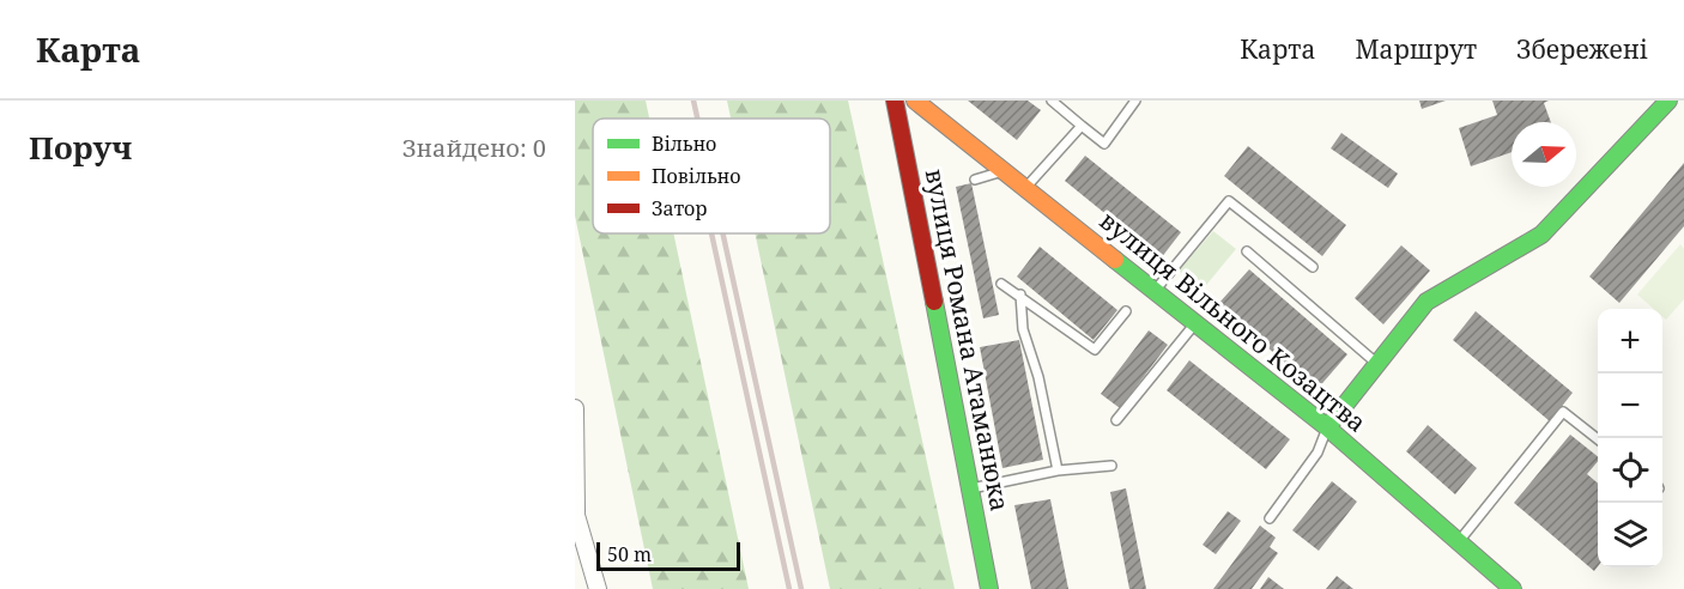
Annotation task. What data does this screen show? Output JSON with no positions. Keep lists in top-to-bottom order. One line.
{"streets":{"street":["вулиця Вільного Козацтва","вулиця Романа Атаманюка"]},"legend":["Вільно","Повільно","Затор"],"scale_bar":"50 m","north":"right","page":{"header":"Карта","nav":["Карта","Маршрут","Збережені"],"heading":["Поруч","Знайдено: 0"],"map_buttons":["+","−"],"scale":"50 m"}}
